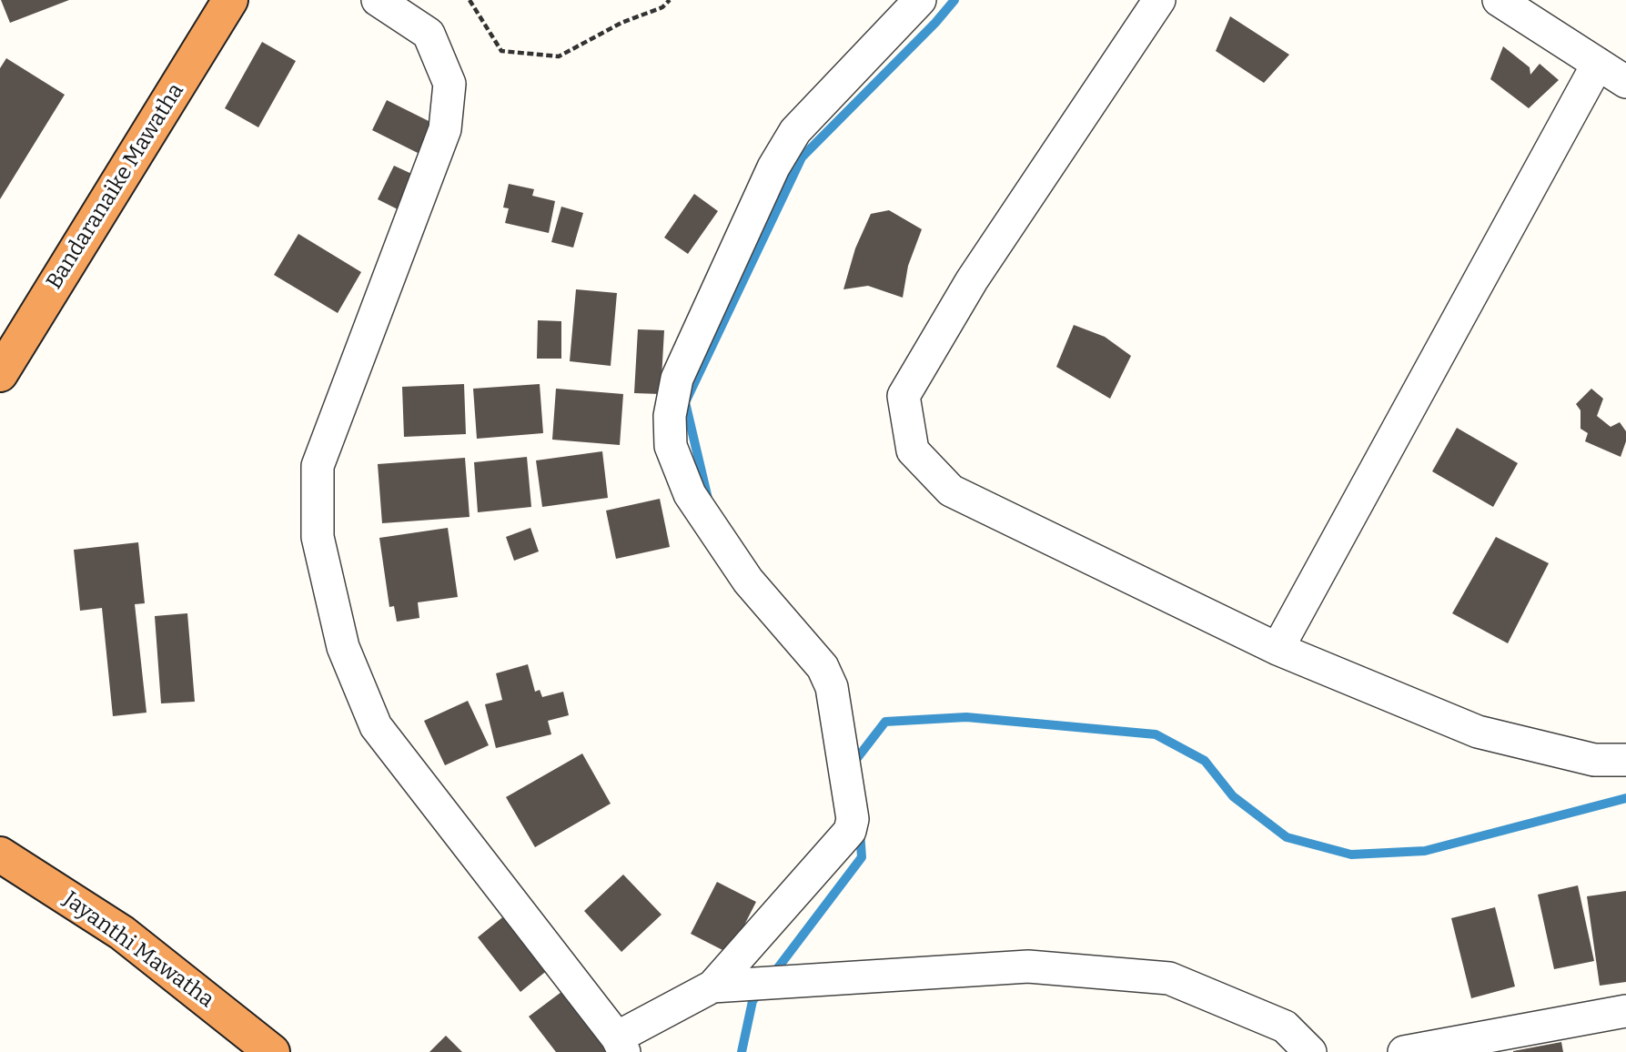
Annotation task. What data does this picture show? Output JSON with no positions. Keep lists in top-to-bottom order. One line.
{"streets":{"highway":["Bandaranaike Mawatha","Jayanthi Mawatha"]}}
